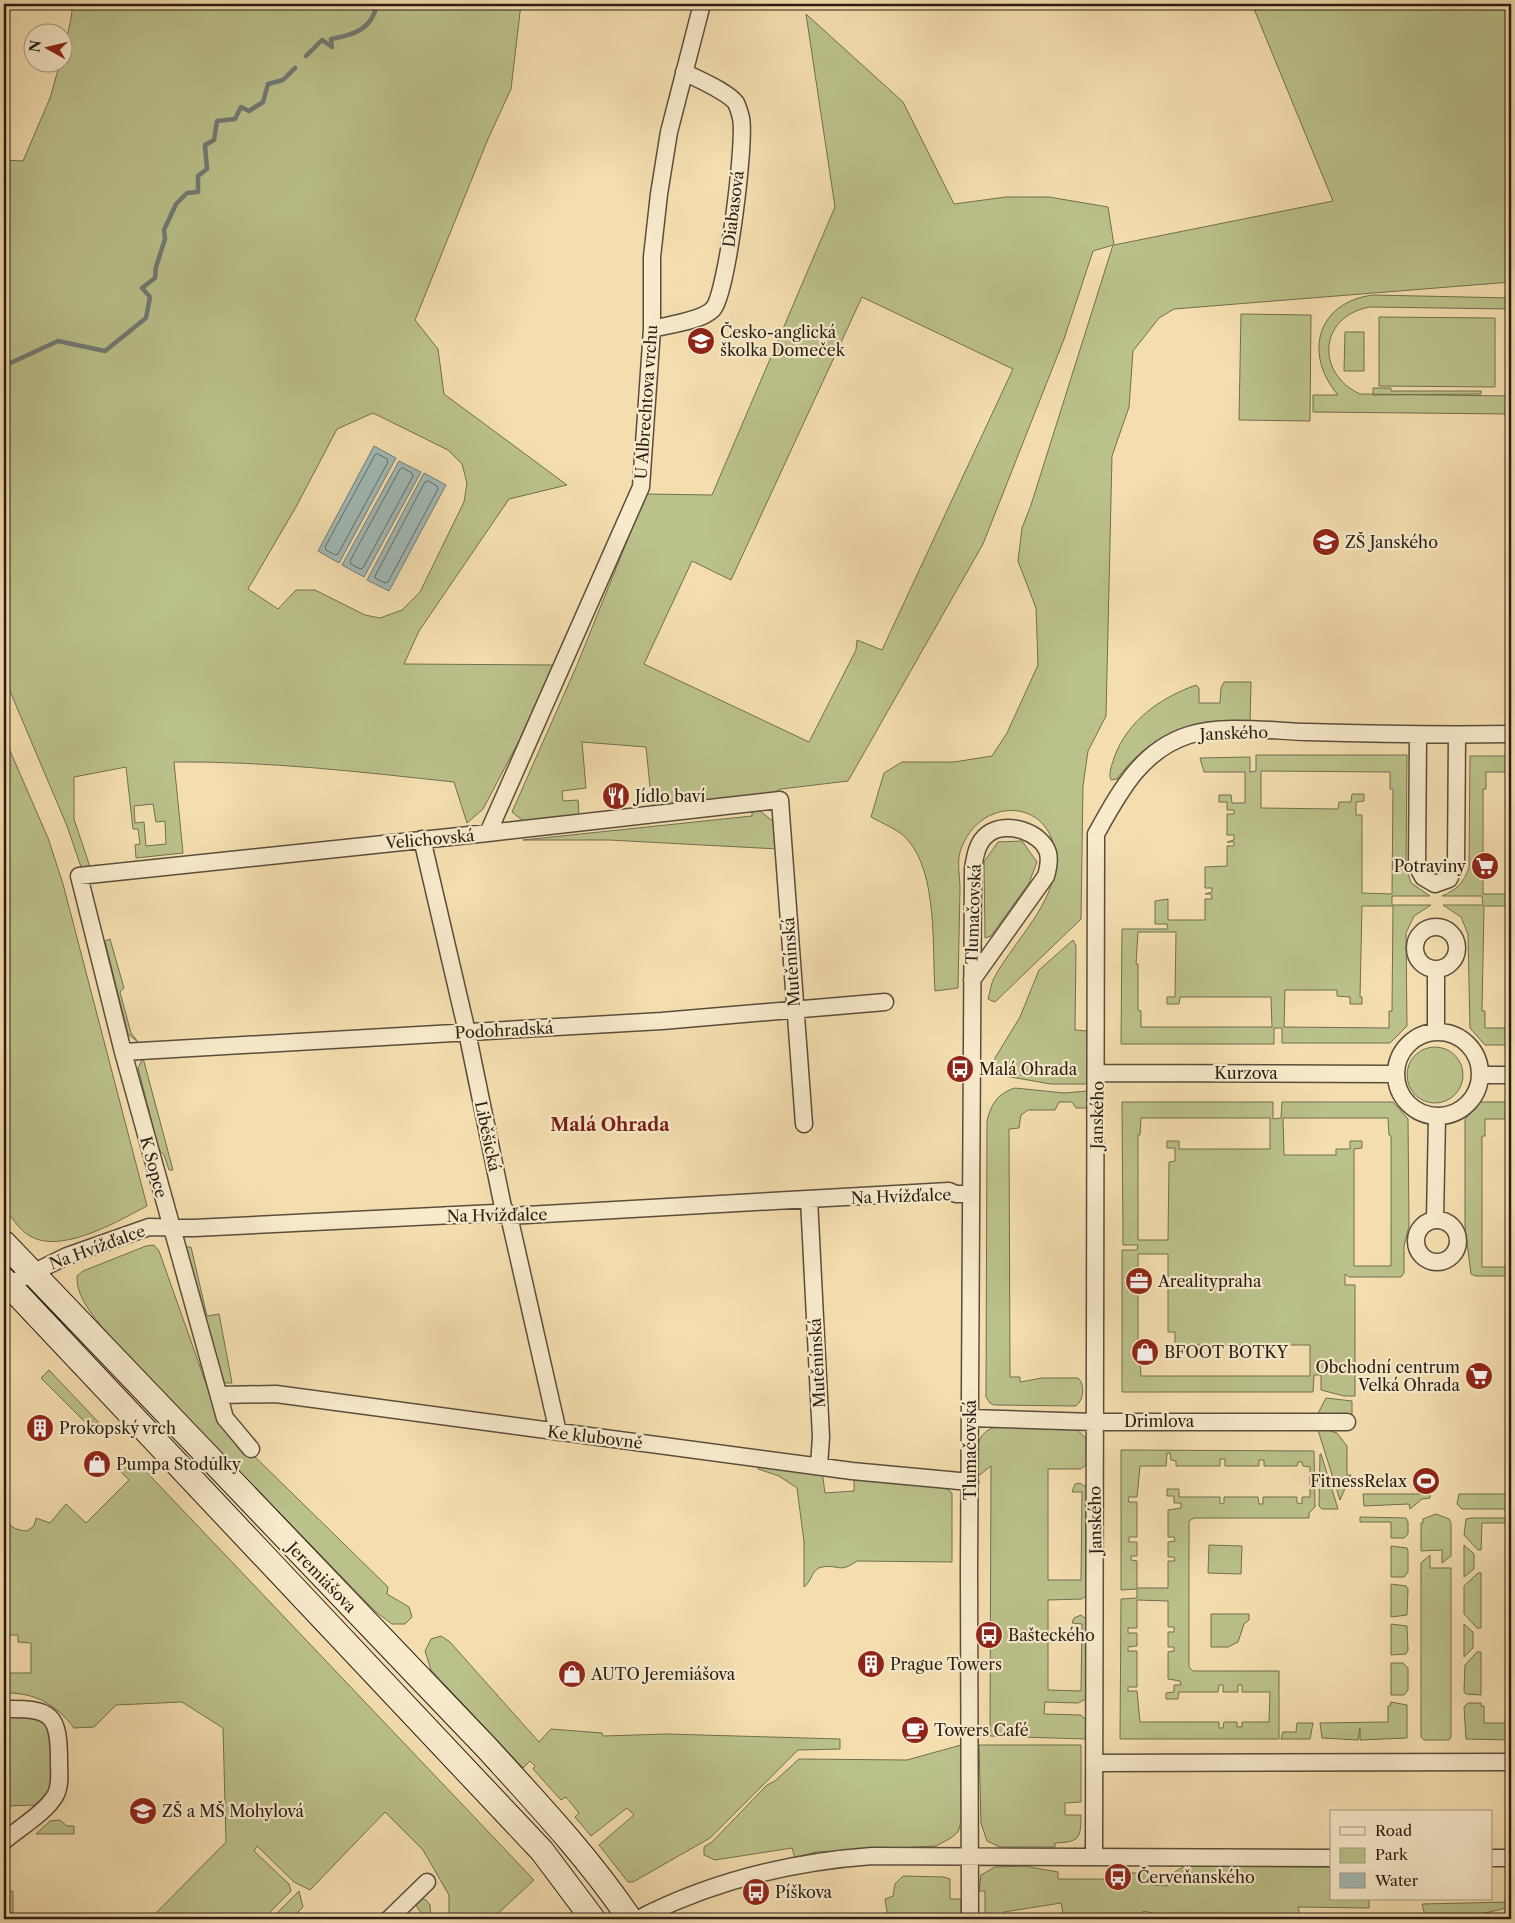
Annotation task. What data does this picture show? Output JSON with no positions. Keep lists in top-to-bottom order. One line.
{"streets":{"main road":["Jeremiášova"],"street":["Diabasová","U Albrechtova vrchu","Janského","Velichovská","Tlumačovská","Mutěnínská","Podohradská","Kurzova","Liběšická","K Sopce","Na Hvížďalce","Drimlova","Ke klubovně"]},"crossings":[["Diabasová","U Albrechtova vrchu"],["U Albrechtova vrchu","Velichovská"],["Janského","Kurzova"],["Janského","Drimlova"],["Velichovská","Mutěnínská"],["Velichovská","Liběšická"],["Velichovská","K Sopce"],["Tlumačovská","Na Hvížďalce"],["Tlumačovská","Drimlova"],["Tlumačovská","Ke klubovně"],["Mutěnínská","Podohradská"],["Mutěnínská","Na Hvížďalce"],["Mutěnínská","Ke klubovně"],["Podohradská","Liběšická"],["Podohradská","K Sopce"],["Liběšická","Na Hvížďalce"],["Liběšická","Ke klubovně"],["K Sopce","Na Hvížďalce"],["K Sopce","Ke klubovně"],["Na Hvížďalce","Jeremiášova"]],"districts":["Malá Ohrada"],"places":{"school or university":["Česko-anglická školka Domeček","ZŠ Janského","ZŠ a MŠ Mohylová"],"restaurant":["Jídlo baví"],"supermarket":["Potraviny","Obchodní centrum Velká Ohrada"],"bus stop":["Malá Ohrada","Bašteckého","Červeňanského","Píškova"],"office":["Arealitypraha"],"shop":["BFOOT BOTKY","Pumpa Stodůlky","AUTO Jeremiášova"],"building":["Prokopský vrch","Prague Towers"],"sports":["FitnessRelax"],"cafe":["Towers Café"]},"legend":["Road","Park","Water"],"north":"left"}
